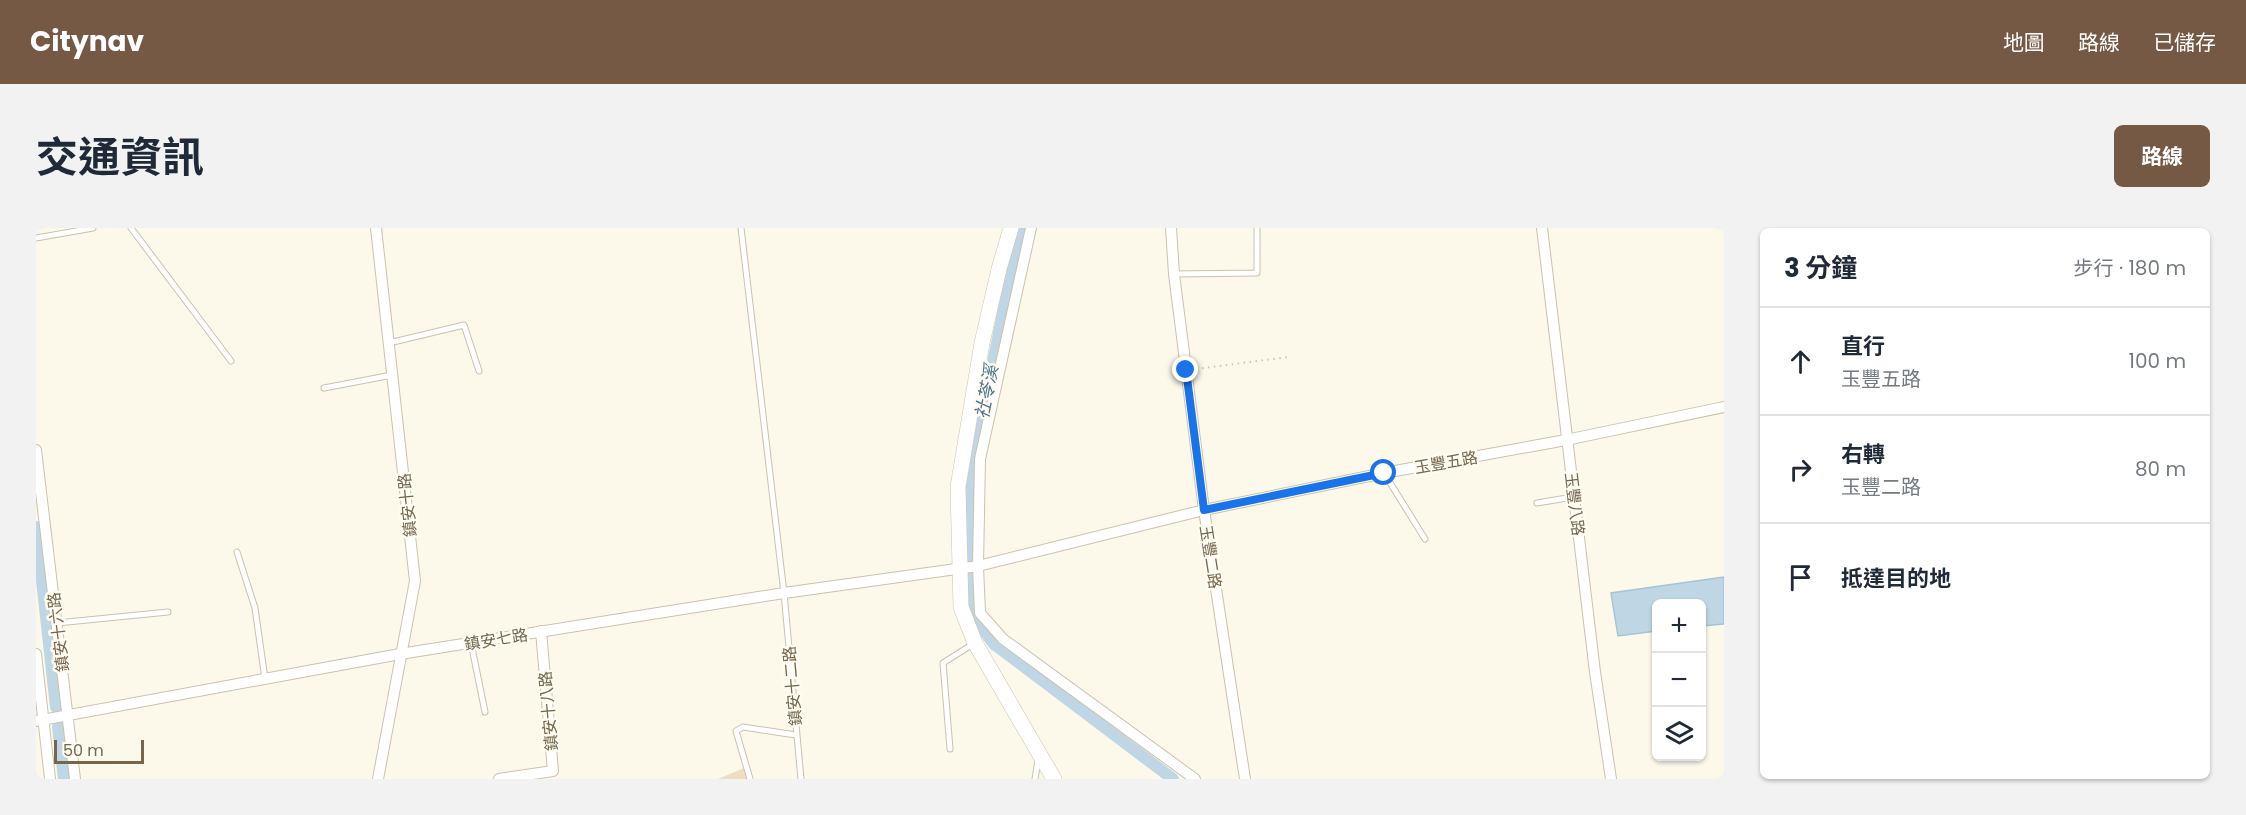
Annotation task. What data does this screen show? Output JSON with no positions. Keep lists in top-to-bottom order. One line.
{"streets":{"street":["玉豐五路","玉豐八路","鎮安十路","玉豐二路","鎮安十六路","鎮安七路","鎮安十八路"],"lane":["鎮安十二路"]},"crossings":[["玉豐五路","玉豐八路"],["玉豐五路","玉豐二路"],["玉豐五路","鎮安七路"],["鎮安十路","鎮安七路"],["鎮安十六路","鎮安七路"],["鎮安七路","鎮安十二路"],["鎮安七路","鎮安十八路"]],"water":["社苓溪"],"scale_bar":"50 m","page":{"header":"Citynav","nav":["地圖","路線","已儲存"],"title":"交通資訊","buttons":"路線","heading":["3 分鐘","步行 · 180 m"],"list":[["直行","玉豐五路","100 m"],["右轉","玉豐二路","80 m"],"抵達目的地"],"map_buttons":["+","−"],"scale":"50 m"}}
